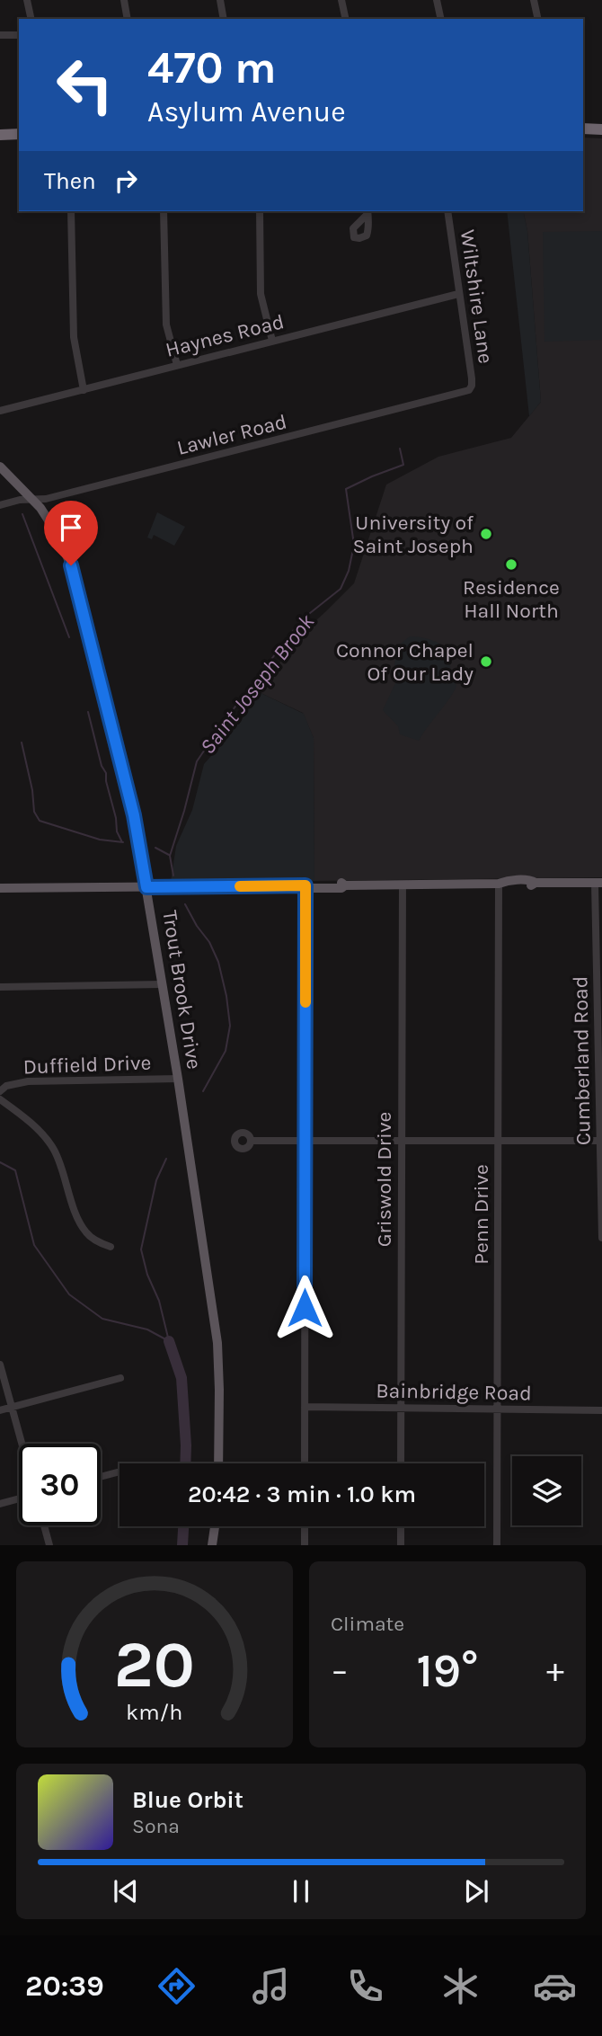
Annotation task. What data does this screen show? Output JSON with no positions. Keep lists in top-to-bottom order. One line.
{"streets":{"main road":["Trout Brook Drive"],"street":["Wiltshire Lane","Haynes Road","Lawler Road","Cumberland Road","Duffield Drive","Griswold Drive","Penn Drive","Bainbridge Road"]},"crossings":[["Wiltshire Lane","Haynes Road"],["Wiltshire Lane","Lawler Road"],["Lawler Road","Trout Brook Drive"],["Trout Brook Drive","Duffield Drive"],["Griswold Drive","Bainbridge Road"],["Penn Drive","Bainbridge Road"]],"water":["Saint Joseph Brook"],"places":["University of Saint Joseph","Residence Hall North","Connor Chapel Of Our Lady"],"page":{"turn":["470 m","Asylum Avenue"],"then":"Then","limit":"30","trip":"20:42 · 3 min · 1.0 km","tile":"Climate","heat":["−","19°","+"],"song":["Blue Orbit","Sona"],"tabs":"20:39","gauge":["20","km/h"]}}
